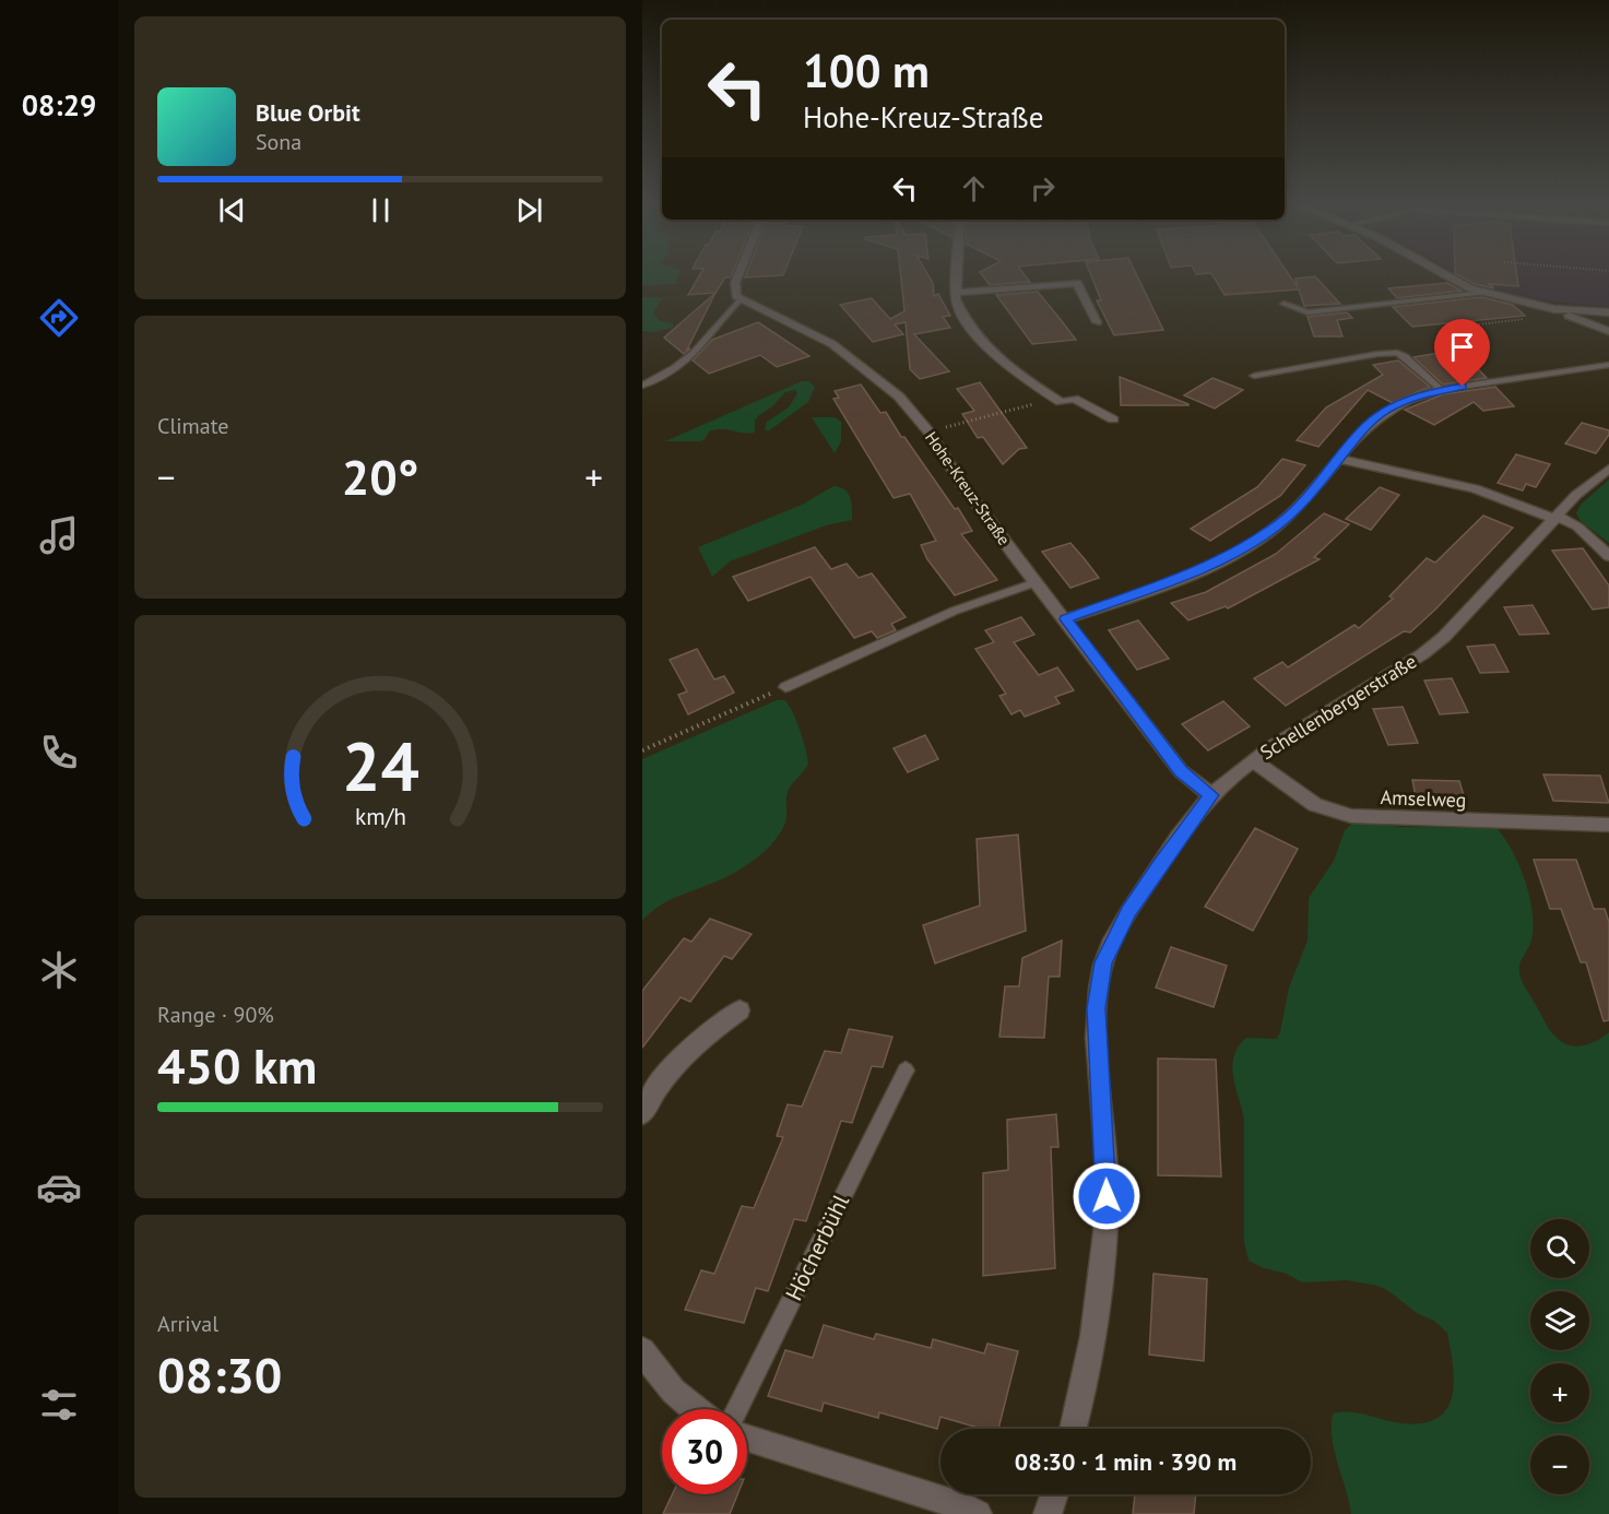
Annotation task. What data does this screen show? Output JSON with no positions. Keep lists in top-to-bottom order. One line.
{"streets":{"street":["Hohe-Kreuz-Straße","Schellenbergerstraße","Amselweg"],"lane":["Höcherbühl"]},"crossings":[["Hohe-Kreuz-Straße","Schellenbergerstraße"],["Schellenbergerstraße","Amselweg"]],"page":{"tabs":"08:29","turn":["100 m","Hohe-Kreuz-Straße"],"song":["Blue Orbit","Sona"],"tile":["Climate",["Range · 90%","450 km"],["Arrival","08:30"]],"heat":["−","20°","+"],"map_buttons":["+","−"],"limit":"30","trip":"08:30 · 1 min · 390 m","gauge":["24","km/h"]}}
